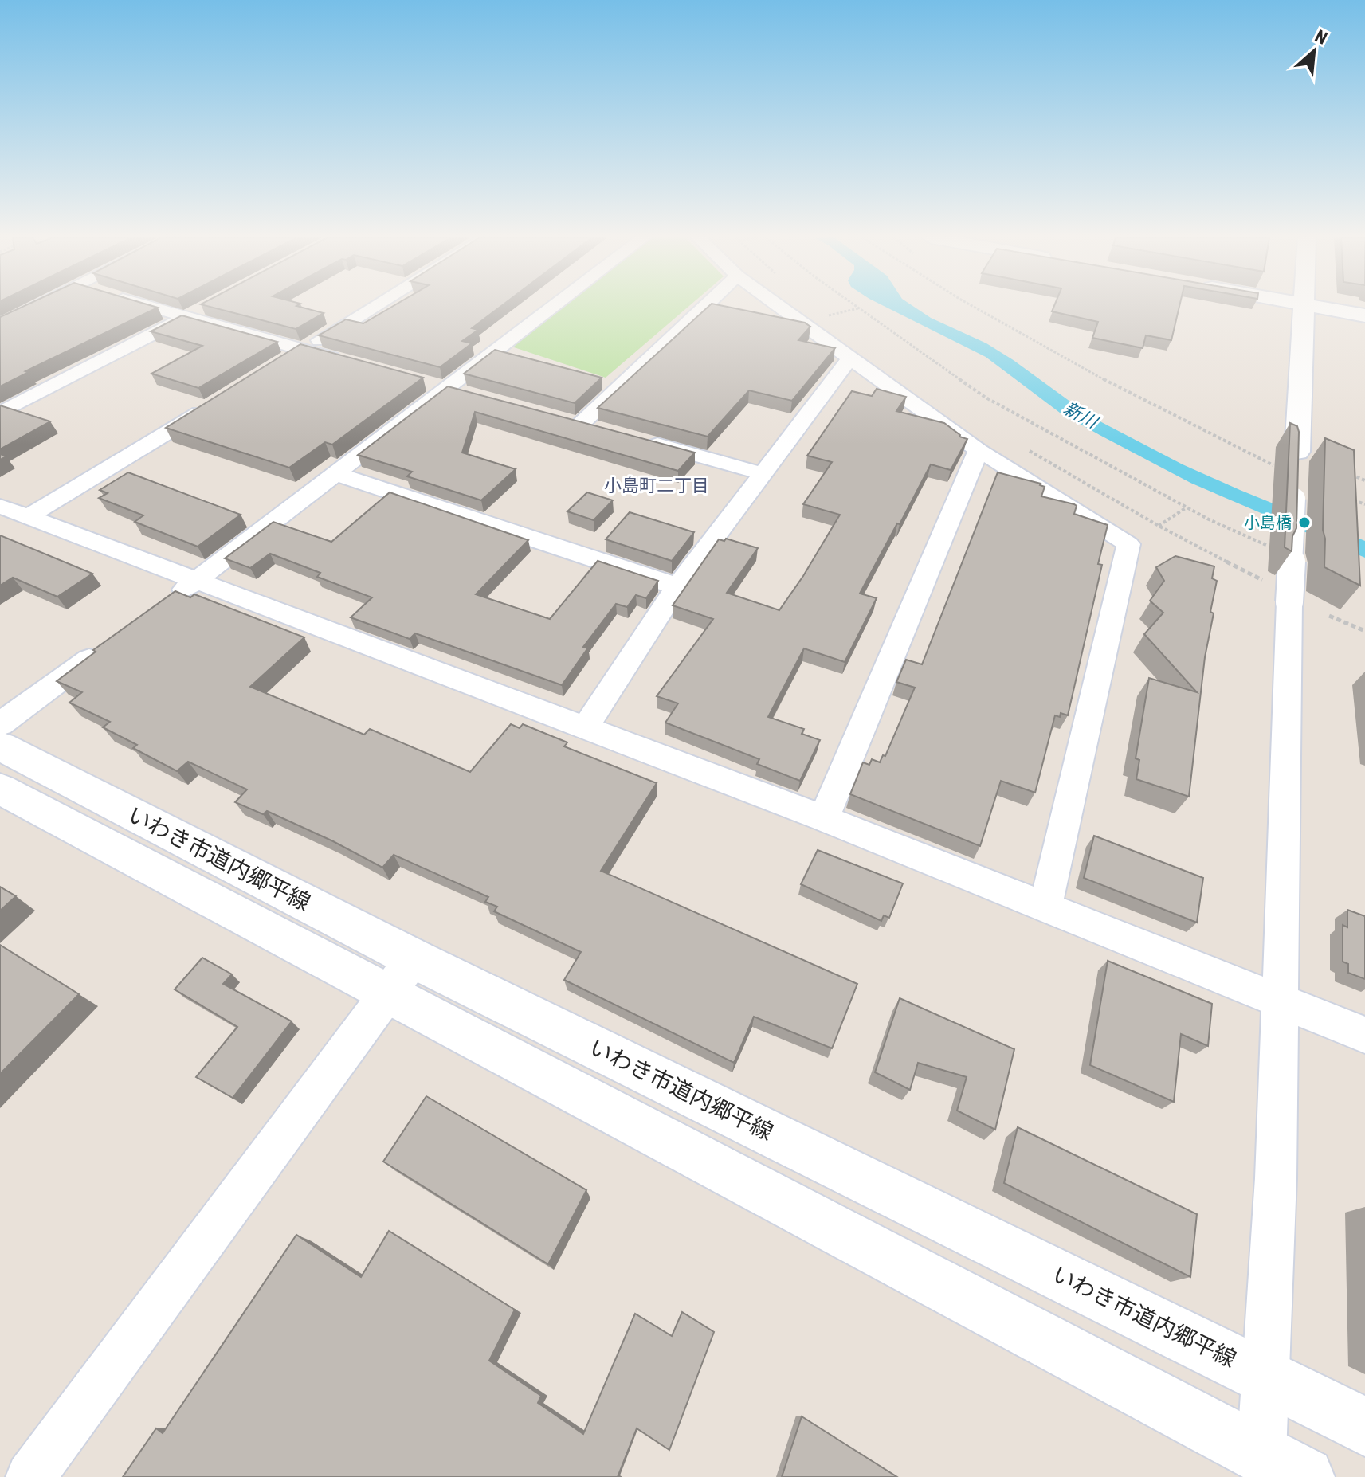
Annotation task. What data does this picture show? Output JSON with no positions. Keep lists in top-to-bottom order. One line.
{"streets":{"street":["いわき市道内郷平線"]},"districts":["小島町二丁目"],"water":["新川"],"places":["小島橋"],"north":"top right"}
